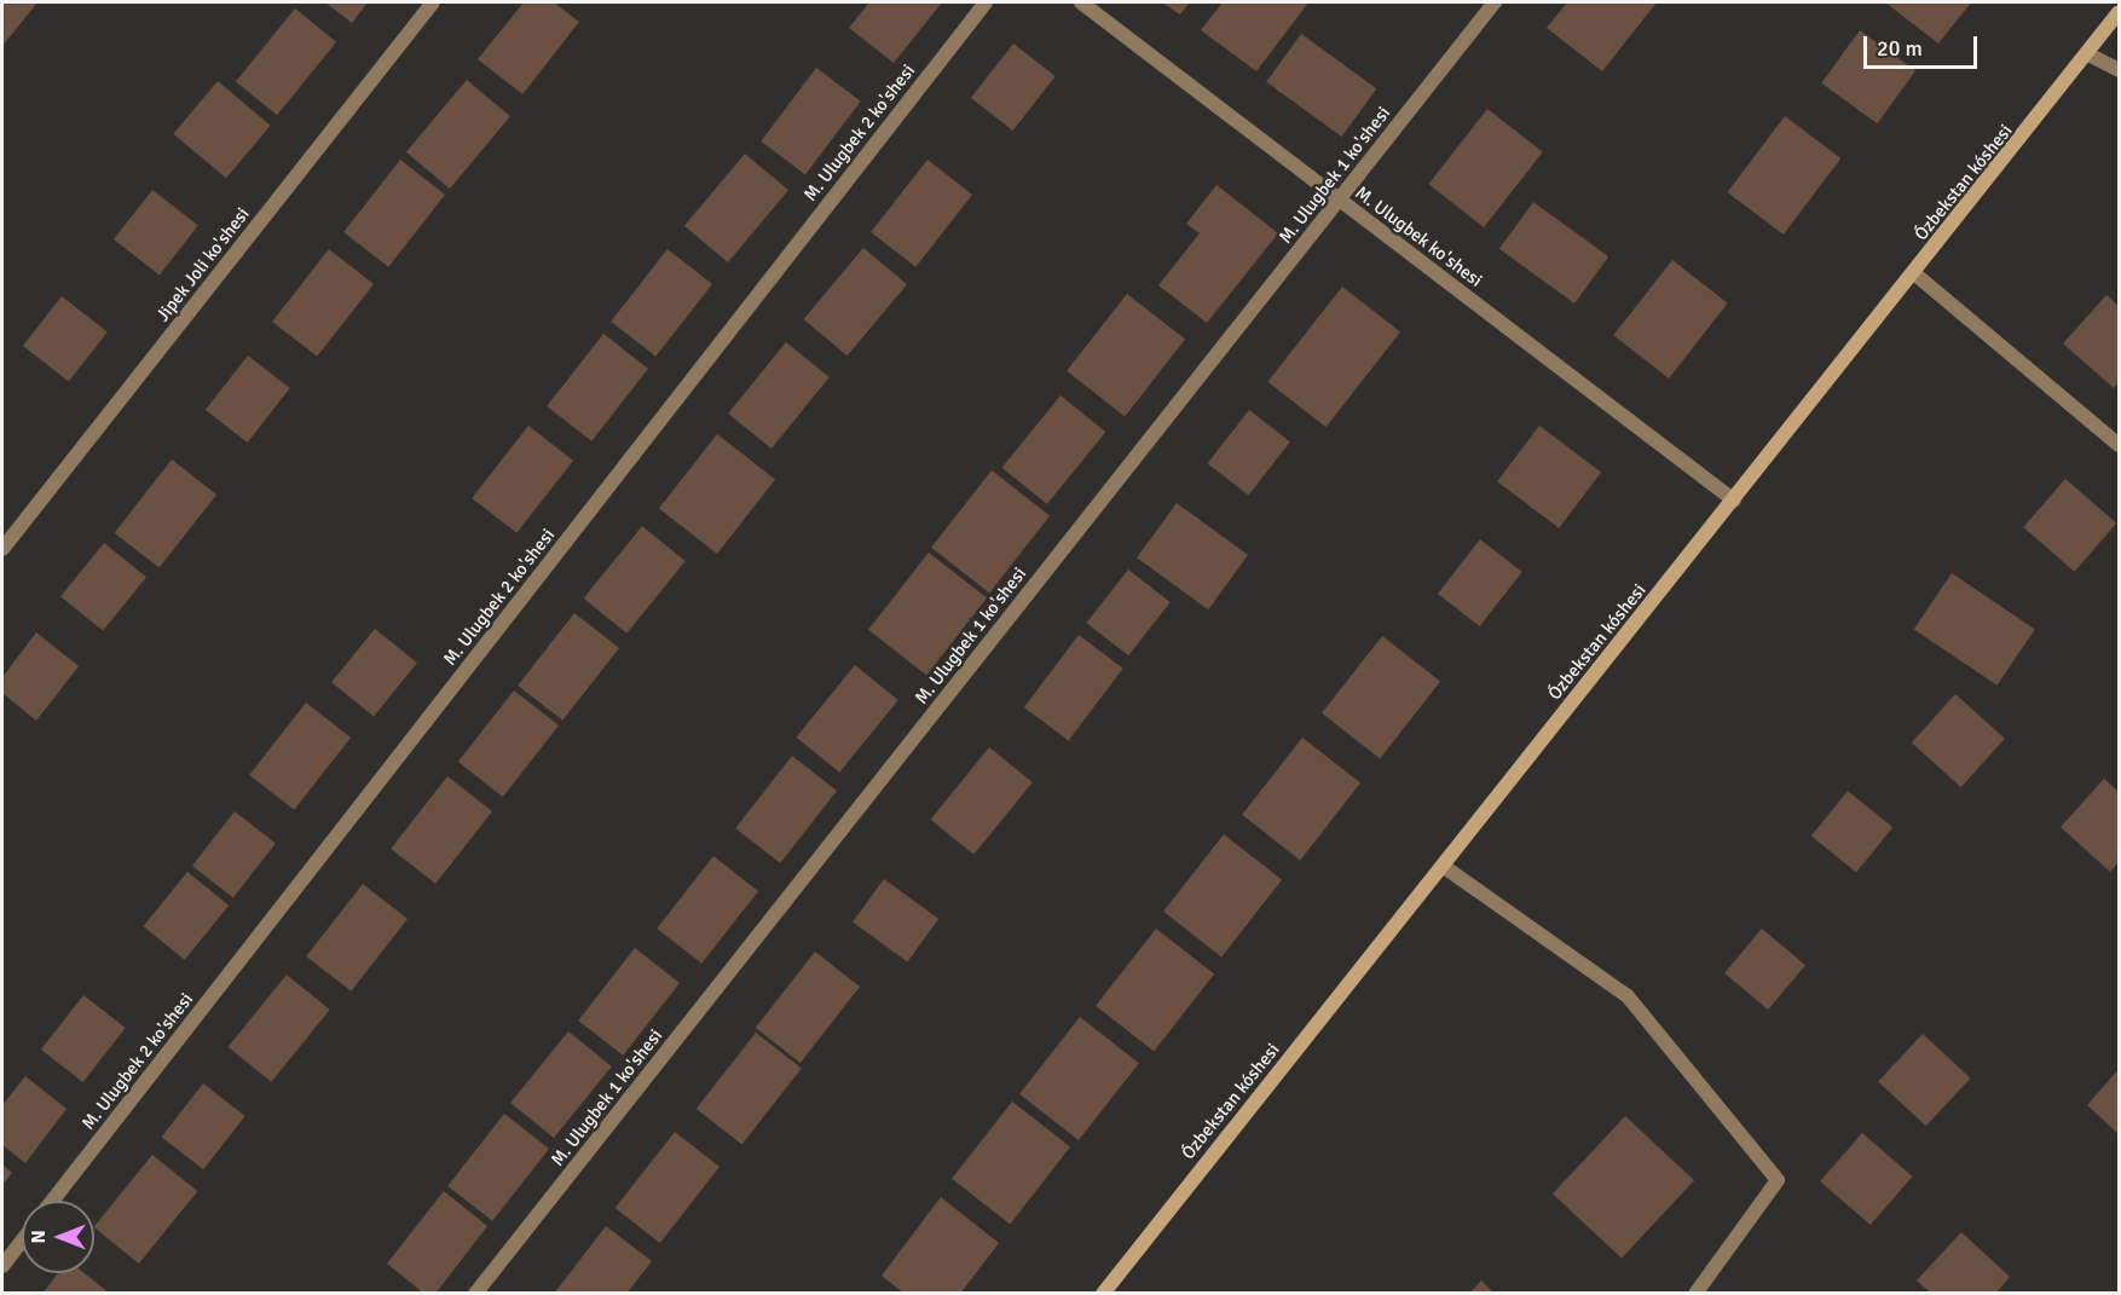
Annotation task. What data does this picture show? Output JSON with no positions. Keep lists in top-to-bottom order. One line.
{"streets":{"street":["M. Ulugbek 2 ko'shesi","M. Ulugbek 1 ko'shesi","Ózbekstan kóshesi","M. Ulugbek ko'shesi","Jipek Joli ko'shesi"]},"crossings":[["M. Ulugbek 1 ko'shesi","M. Ulugbek ko'shesi"],["Ózbekstan kóshesi","M. Ulugbek ko'shesi"]],"scale_bar":"20 m","north":"left"}
